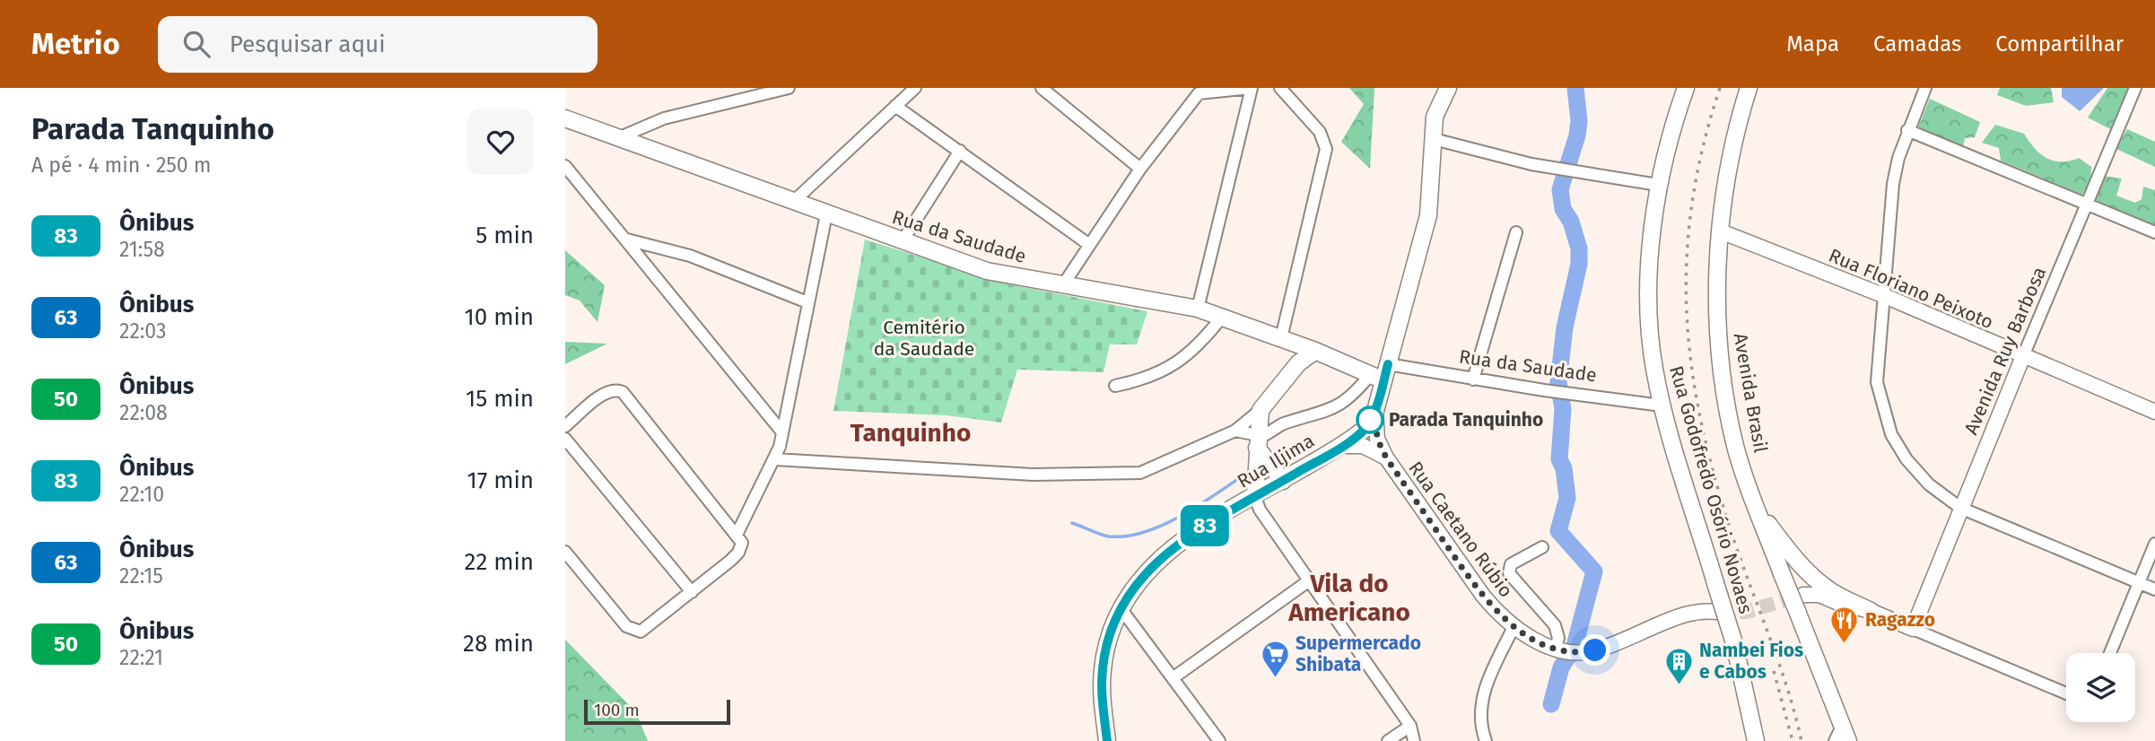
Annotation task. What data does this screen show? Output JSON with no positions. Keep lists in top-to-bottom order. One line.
{"streets":{"main road":["Rua da Saudade","Avenida Brasil","Rua Iljima","Rua Godofredo Osório Novaes"],"street":["Rua Floriano Peixoto","Avenida Ruy Barbosa","Rua Caetano Rúbio"]},"crossings":[["Rua da Saudade","Rua Iljima"],["Rua da Saudade","Rua Godofredo Osório Novaes"],["Rua Floriano Peixoto","Avenida Ruy Barbosa"],["Rua Floriano Peixoto","Avenida Brasil"],["Rua Iljima","Rua Caetano Rúbio"]],"districts":["Tanquinho","Vila do Americano"],"parks":["Cemitério da Saudade"],"places":{"other":["Parada Tanquinho"],"restaurant":["Ragazzo"],"supermarket":["Supermercado Shibata"],"building":["Nambei Fios e Cabos"]},"lines":["bus line 83"],"scale_bar":"100 m","page":{"header":"Metrio","search":"Pesquisar aqui","nav":["Mapa","Camadas","Compartilhar"],"heading":["Parada Tanquinho","A pé · 4 min · 250 m"],"on_map":"83","list":[{"mark":"83","name":"Ônibus","note":"21:58","value":"5 min"},{"mark":"63","name":"Ônibus","note":"22:03","value":"10 min"},{"mark":"50","name":"Ônibus","note":"22:08","value":"15 min"},{"mark":"83","name":"Ônibus","note":"22:10","value":"17 min"},{"mark":"63","name":"Ônibus","note":"22:15","value":"22 min"},{"mark":"50","name":"Ônibus","note":"22:21","value":"28 min"}],"scale":"100 m"}}
